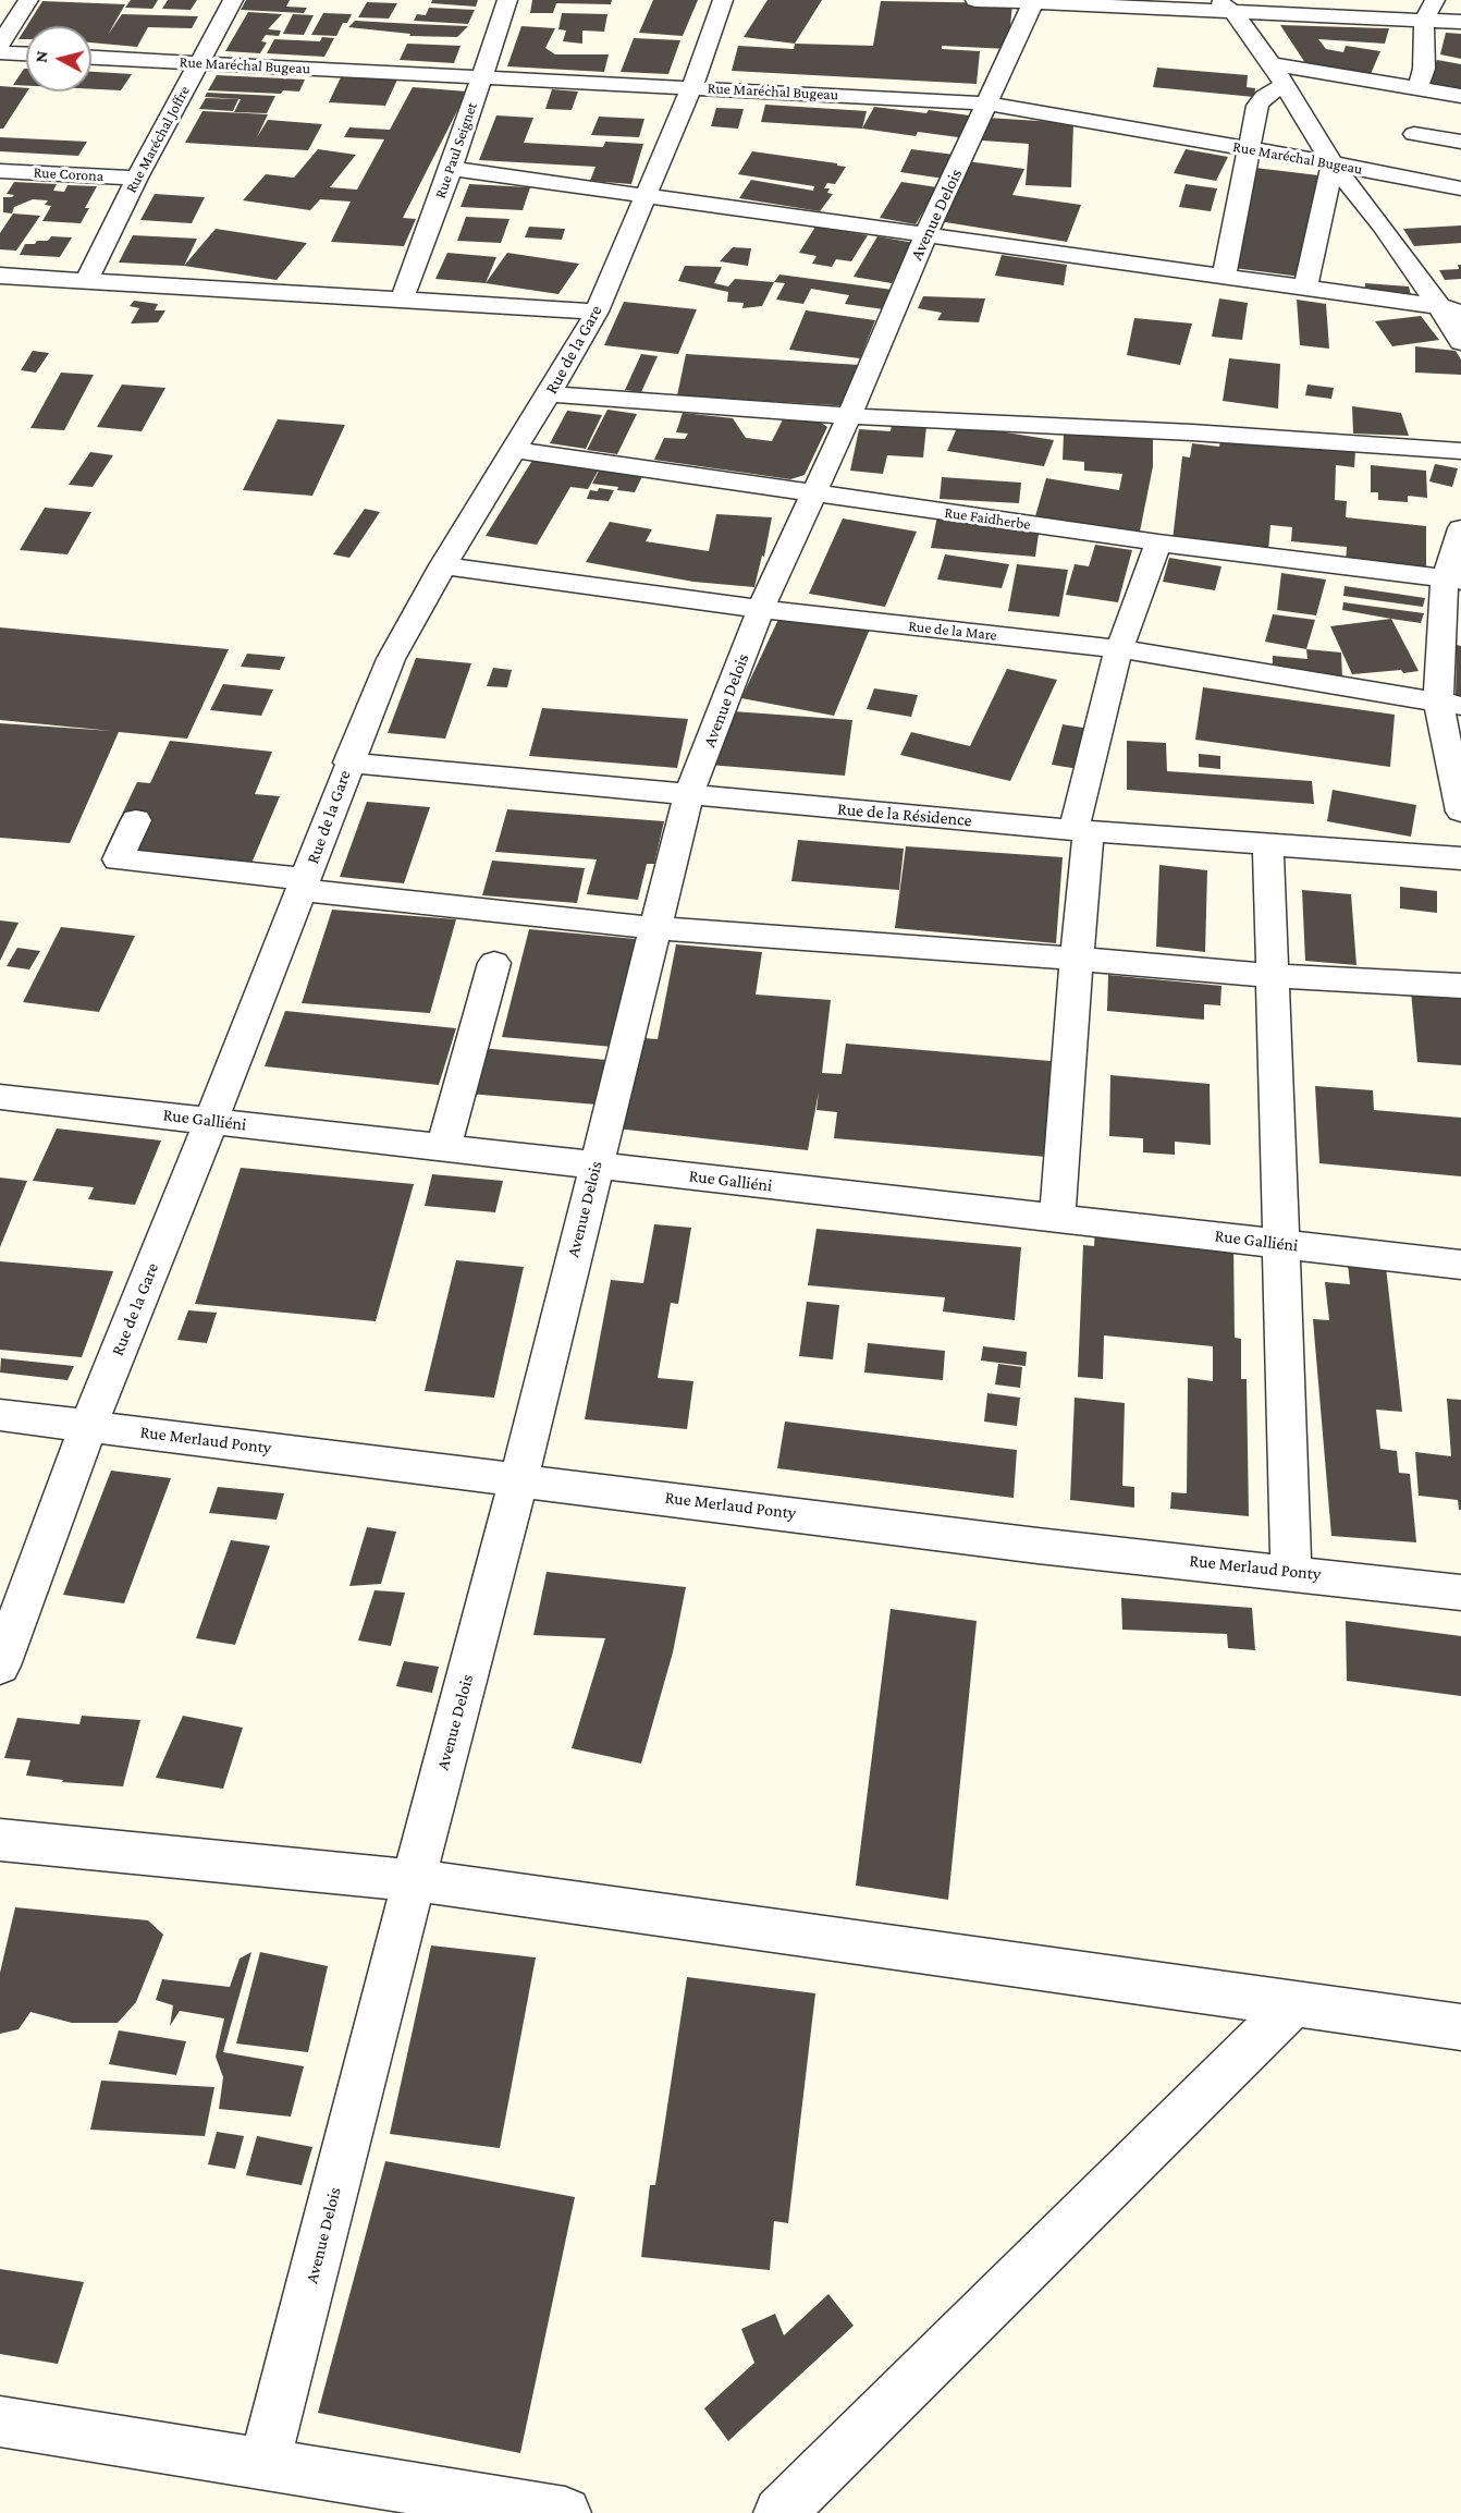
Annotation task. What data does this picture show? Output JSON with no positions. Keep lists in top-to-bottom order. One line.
{"streets":{"street":["Rue Maréchal Bugeau","Rue Maréchal Joffre","Rue Paul Seignet","Rue Corona","Avenue Delois","Rue de la Gare","Rue Faidherbe","Rue de la Mare","Rue de la Résidence","Rue Galliéni","Rue Merlaud Ponty"]},"crossings":[["Rue Maréchal Bugeau","Rue Maréchal Joffre"],["Rue Maréchal Bugeau","Rue Paul Seignet"],["Rue Maréchal Bugeau","Avenue Delois"],["Rue Maréchal Bugeau","Rue de la Gare"],["Rue Maréchal Joffre","Rue Corona"],["Avenue Delois","Rue Faidherbe"],["Avenue Delois","Rue de la Mare"],["Avenue Delois","Rue de la Résidence"],["Avenue Delois","Rue Galliéni"],["Avenue Delois","Rue Merlaud Ponty"],["Rue de la Gare","Rue Faidherbe"],["Rue de la Gare","Rue de la Mare"],["Rue de la Gare","Rue de la Résidence"],["Rue de la Gare","Rue Galliéni"],["Rue de la Gare","Rue Merlaud Ponty"]],"north":"left"}
